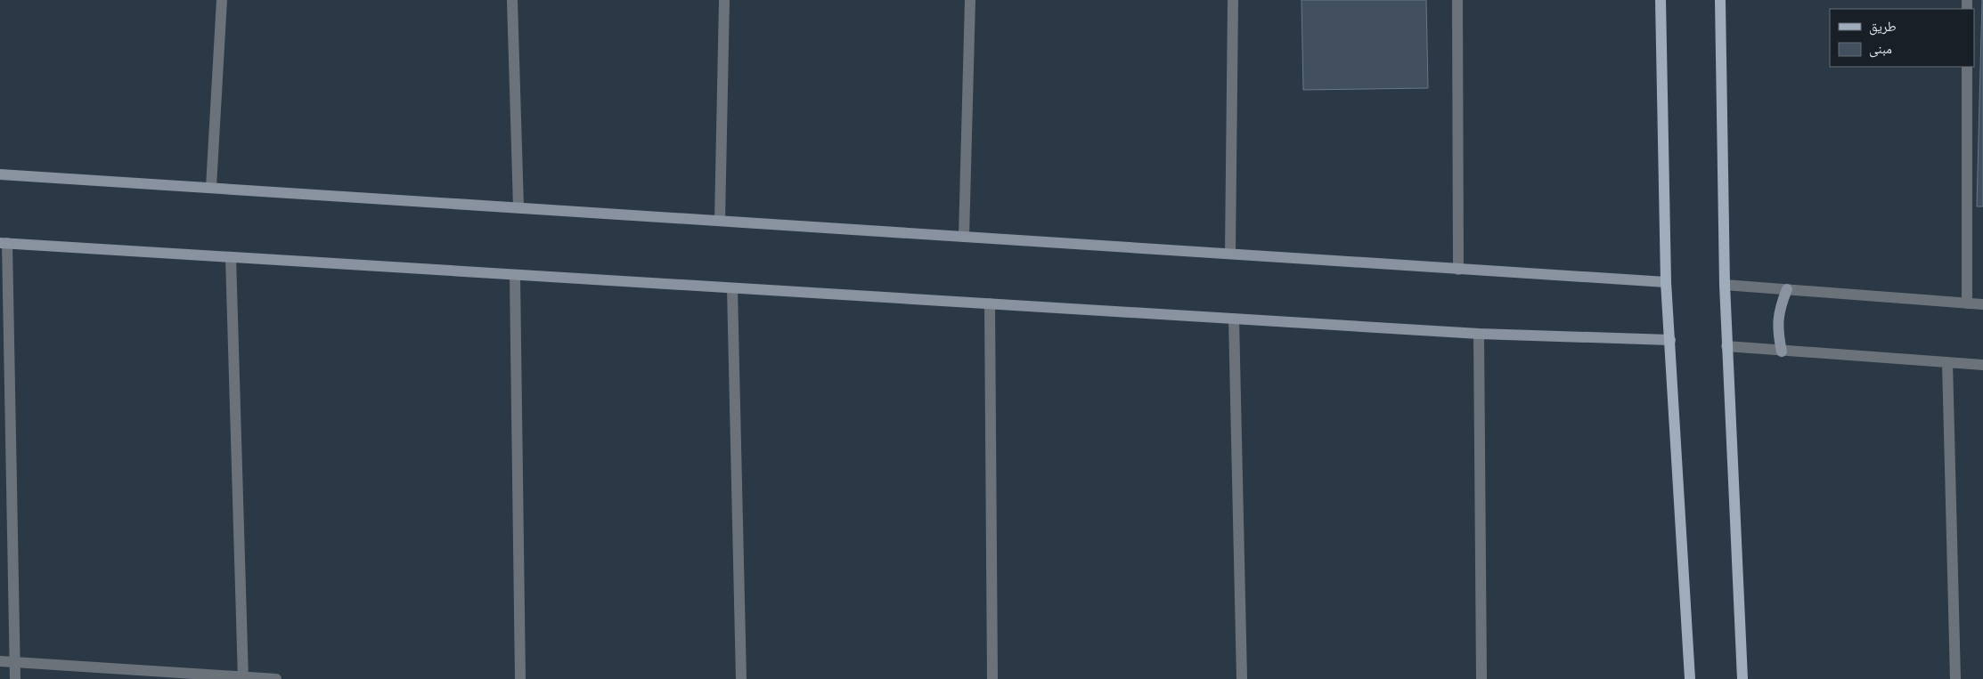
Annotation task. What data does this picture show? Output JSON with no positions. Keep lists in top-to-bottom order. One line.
{"legend":["طريق","مبنى"]}
